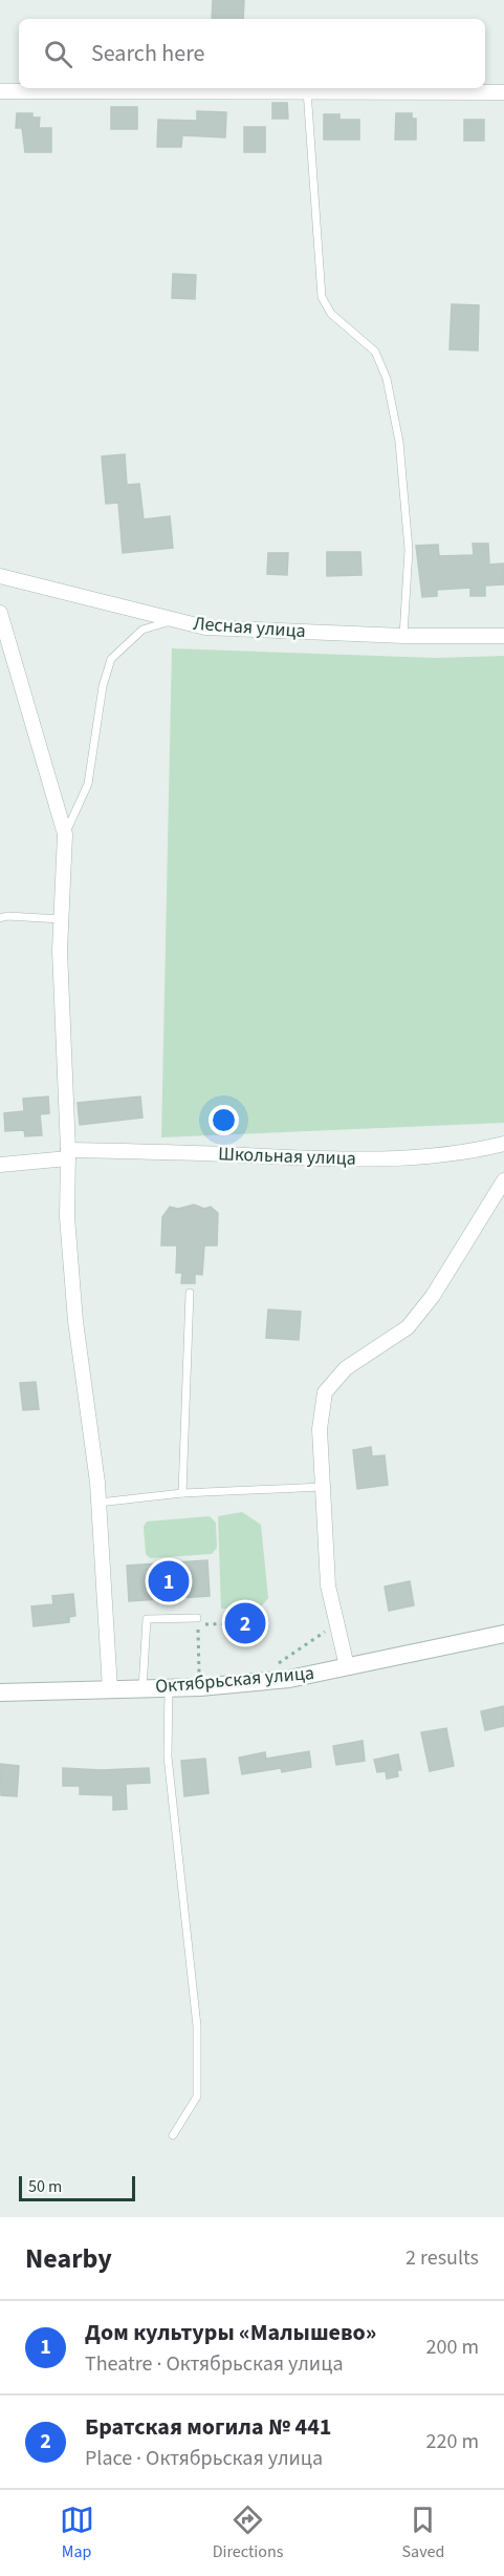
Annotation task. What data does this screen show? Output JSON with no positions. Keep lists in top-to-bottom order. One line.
{"streets":{"street":["Лесная улица","Школьная улица","Октябрьская улица"]},"scale_bar":"50 m","page":{"search":"Search here","pins":["1","2"],"scale":"50 m","heading":["Nearby","2 results"],"list":[{"mark":"1","name":"Дом культуры «Малышево»","note":"Theatre · Октябрьская улица","value":"200 m"},{"mark":"2","name":"Братская могила № 441","note":"Place · Октябрьская улица","value":"220 m"}],"nav":["Map","Directions","Saved"]}}
